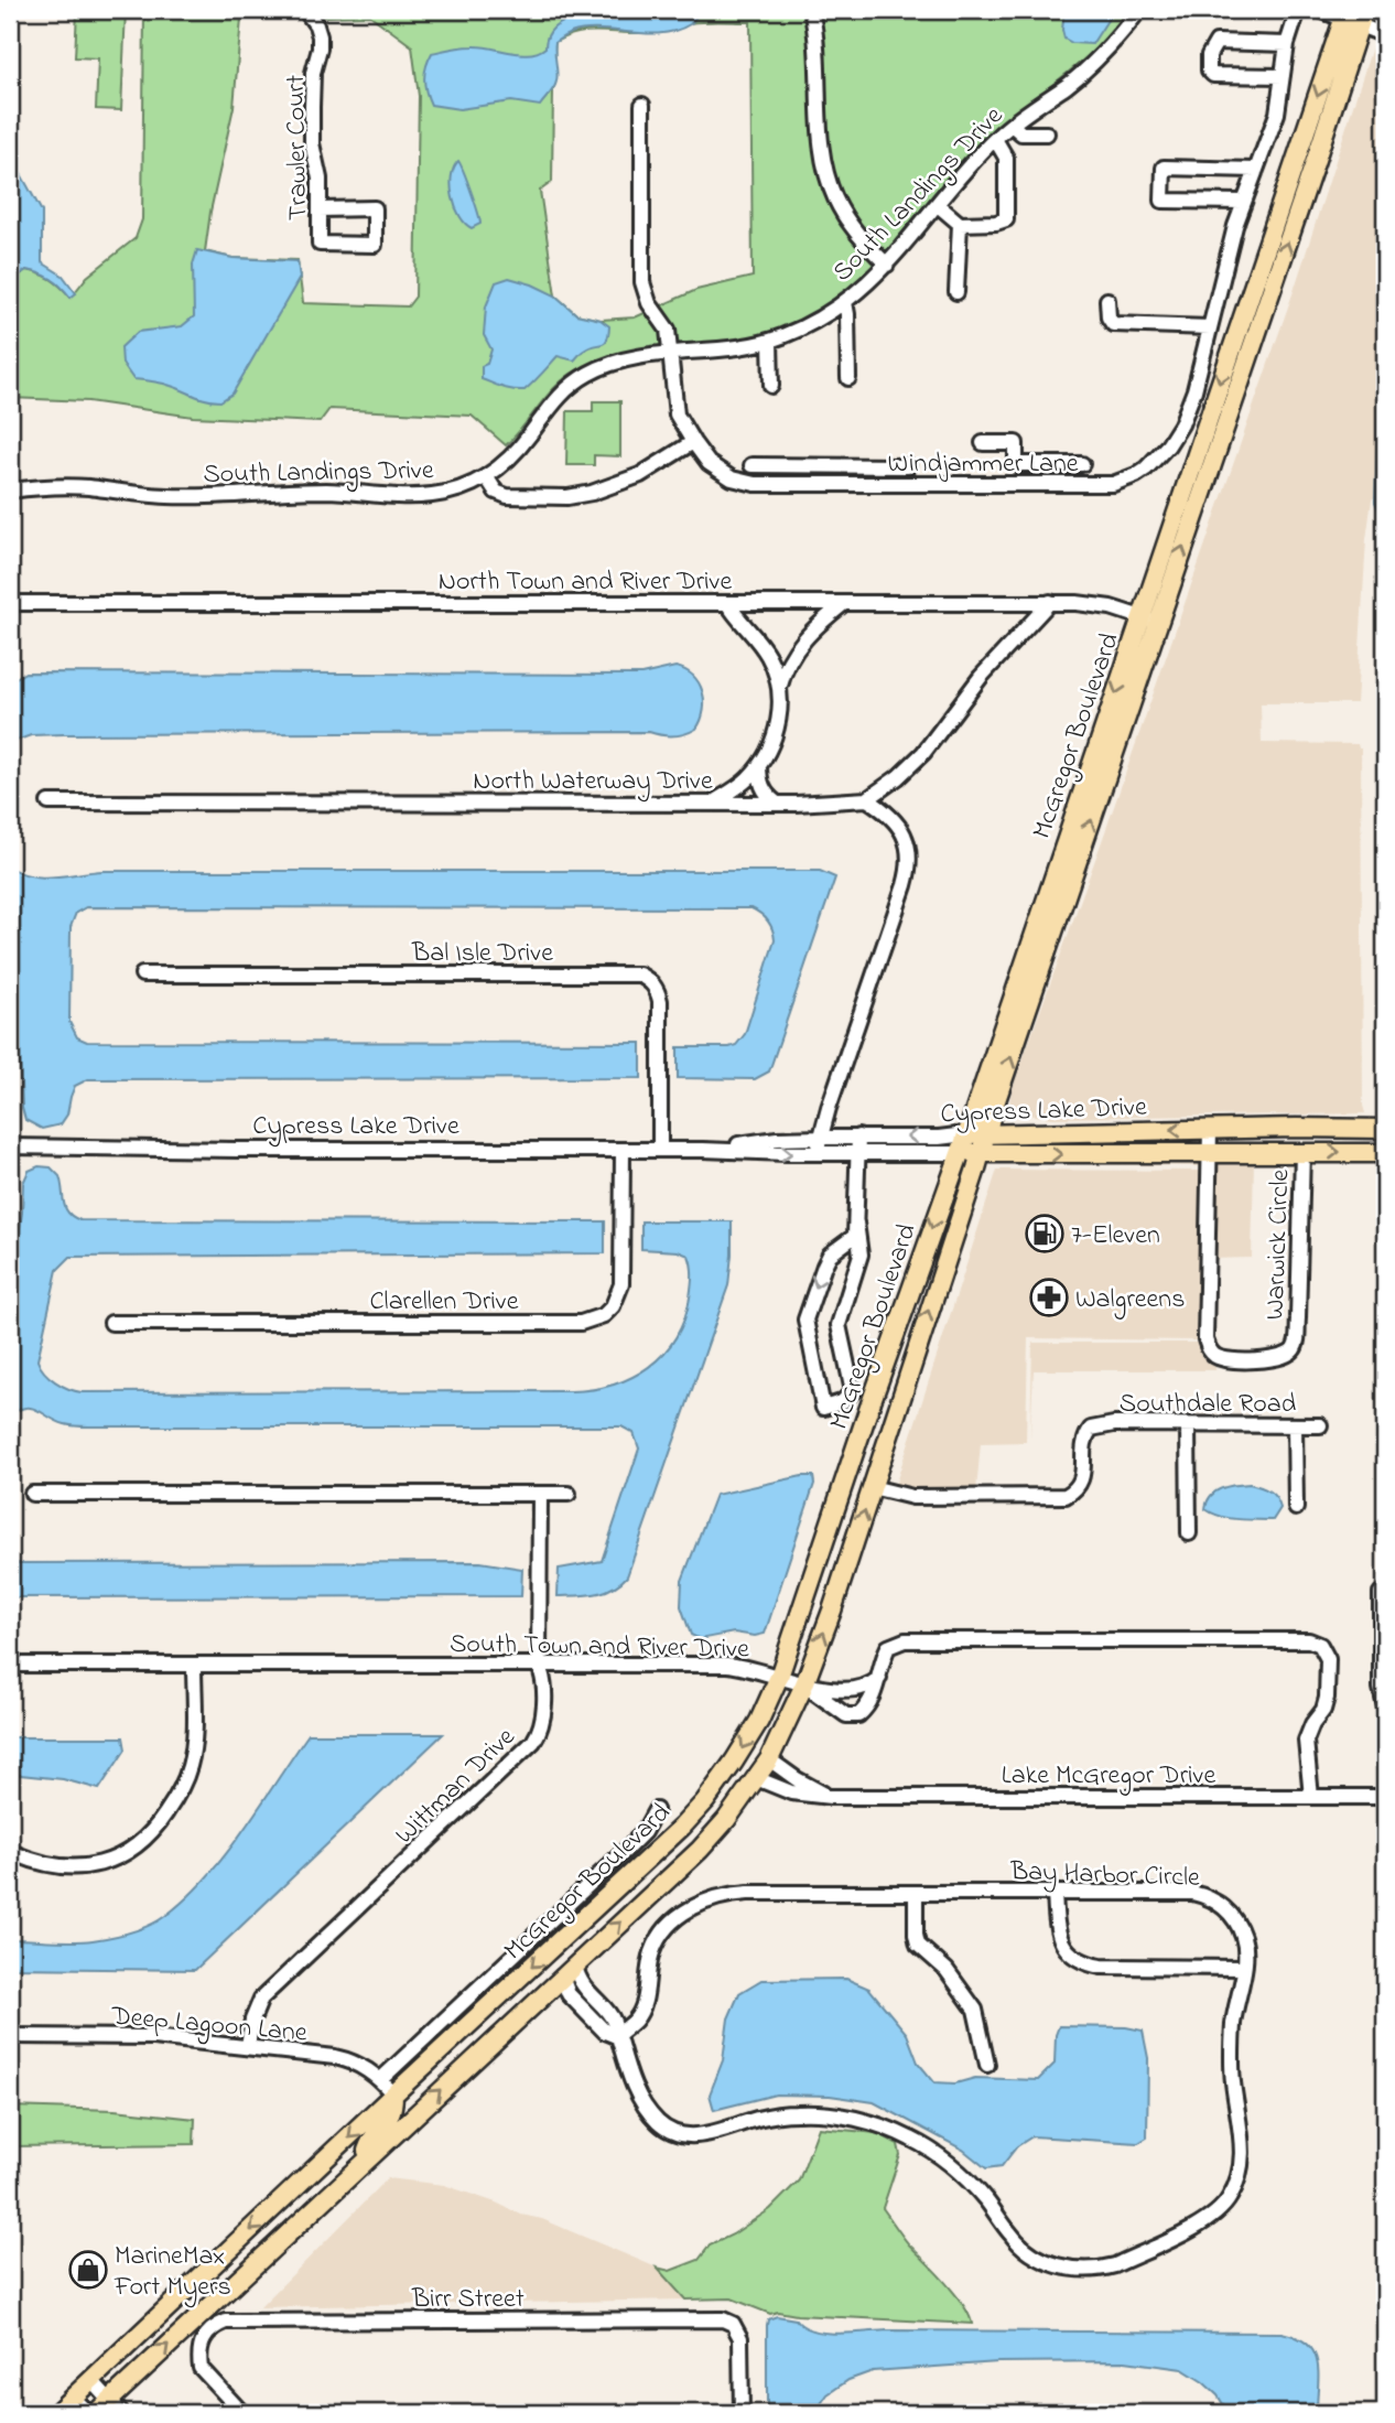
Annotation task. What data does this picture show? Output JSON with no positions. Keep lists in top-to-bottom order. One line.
{"streets":{"main road":["McGregor Boulevard","Cypress Lake Drive"],"street":["Trawler Court","South Landings Drive","Windjammer Lane","North Town and River Drive","North Waterway Drive","Bal Isle Drive","Warwick Circle","Clarellen Drive","Southdale Road","South Town and River Drive","Lake McGregor Drive","Wittman Drive","Bay Harbor Circle","Deep Lagoon Lane","Birr Street"]},"crossings":[["South Landings Drive","Windjammer Lane"],["North Town and River Drive","McGregor Boulevard"],["McGregor Boulevard","Cypress Lake Drive"],["McGregor Boulevard","Southdale Road"],["McGregor Boulevard","South Town and River Drive"],["McGregor Boulevard","Lake McGregor Drive"],["McGregor Boulevard","Deep Lagoon Lane"],["Bal Isle Drive","Cypress Lake Drive"],["Cypress Lake Drive","Warwick Circle"],["Cypress Lake Drive","Clarellen Drive"],["South Town and River Drive","Wittman Drive"],["Wittman Drive","Deep Lagoon Lane"]],"places":{"fuel station":["7-Eleven"],"pharmacy":["Walgreens"],"shop":["MarineMax Fort Myers"]}}
